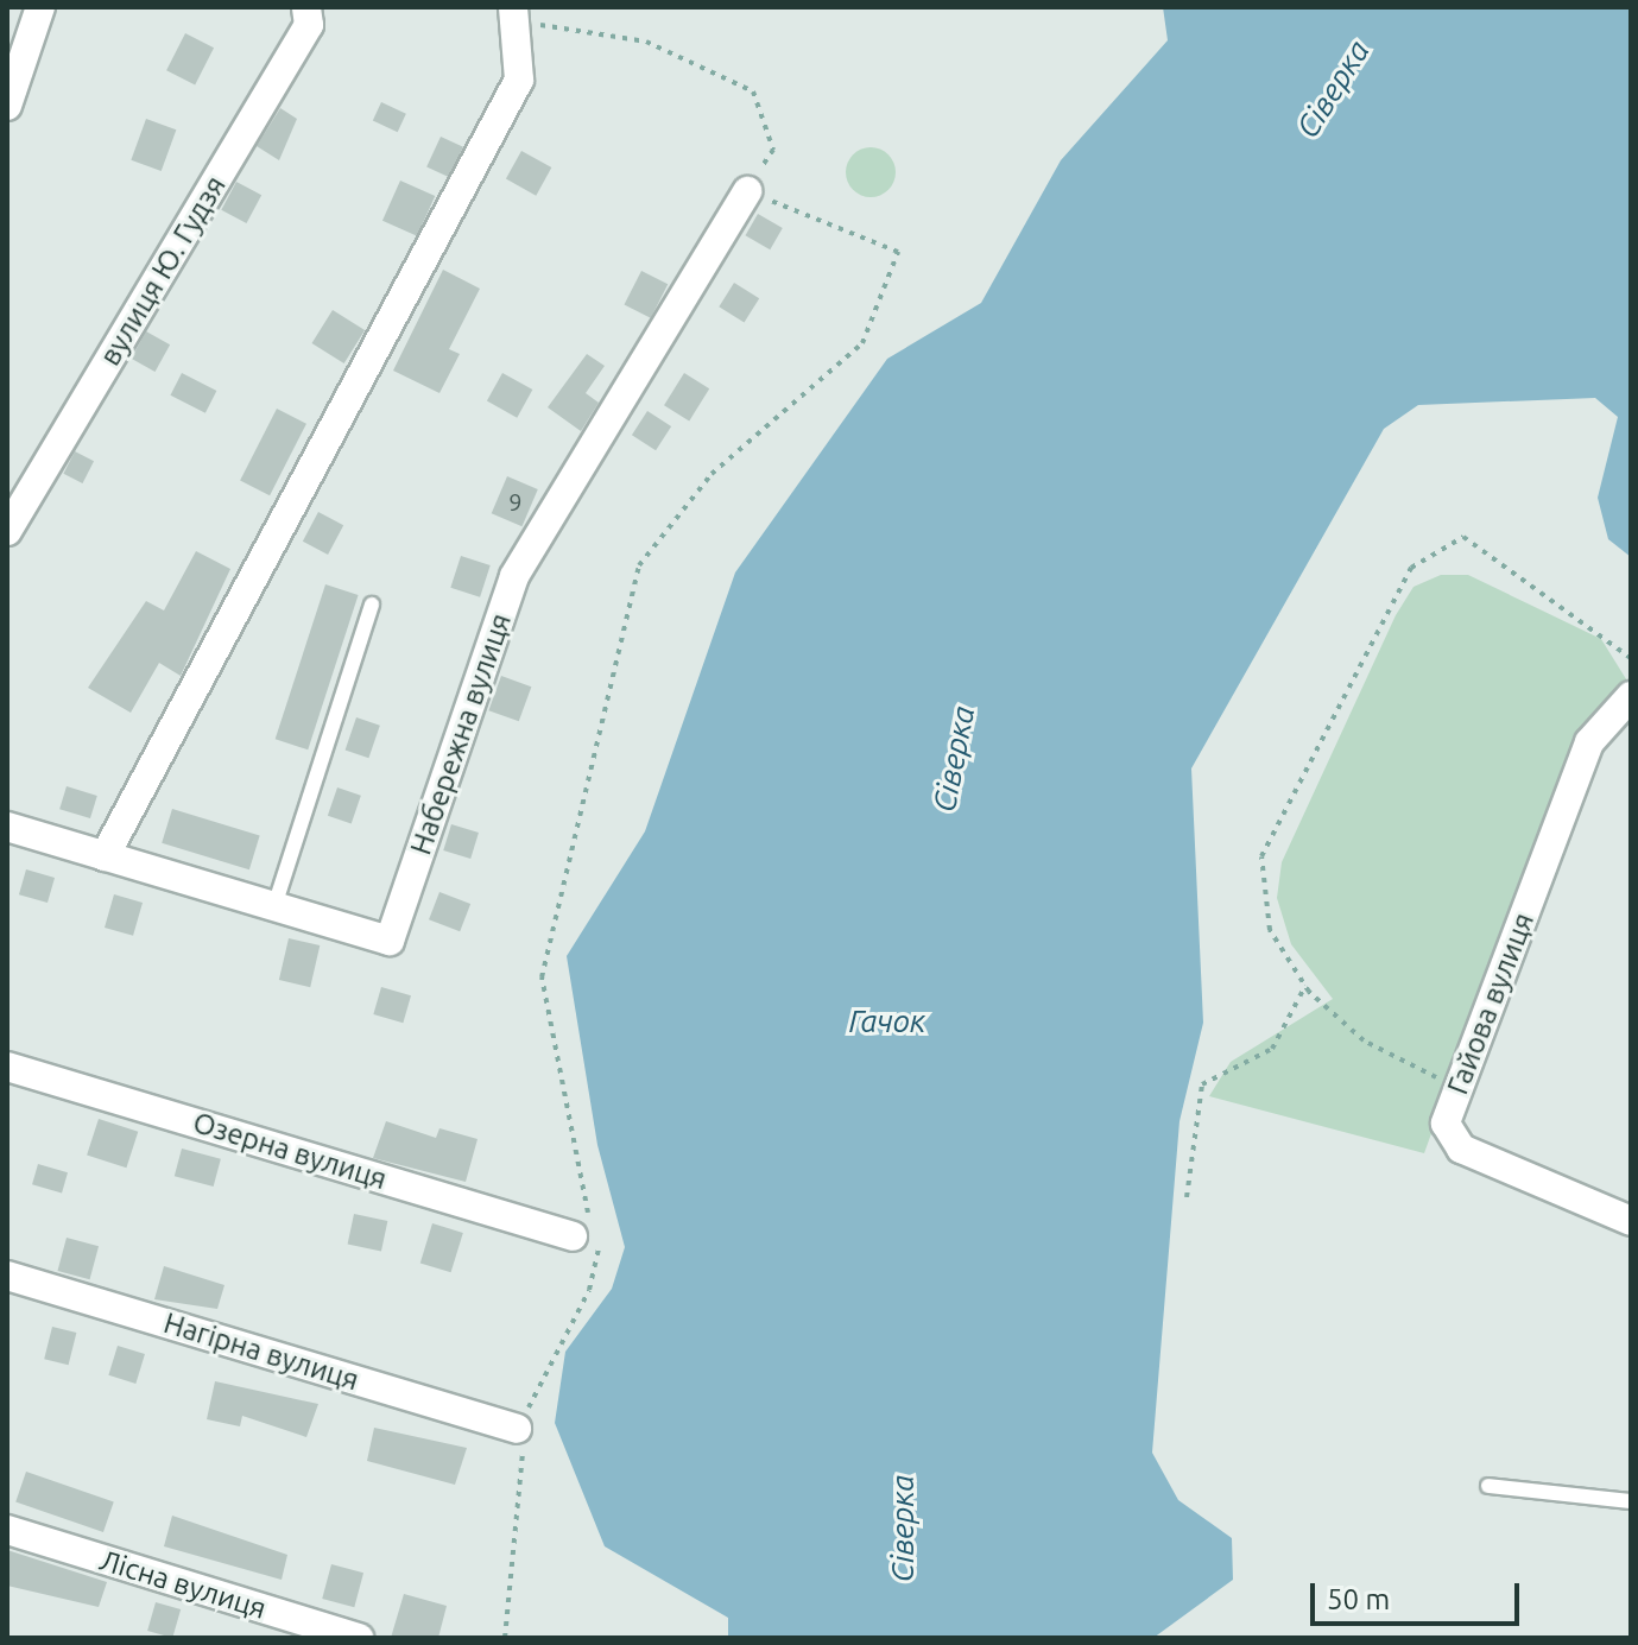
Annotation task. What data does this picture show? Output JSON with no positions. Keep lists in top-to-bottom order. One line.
{"streets":{"street":["вулиця Ю. Гудзя","Набережна вулиця","Гайова вулиця","Озерна вулиця","Нагірна вулиця","Лісна вулиця"]},"water":["Сіверка","Гачок"],"house_numbers":["9"],"scale_bar":"50 m"}
